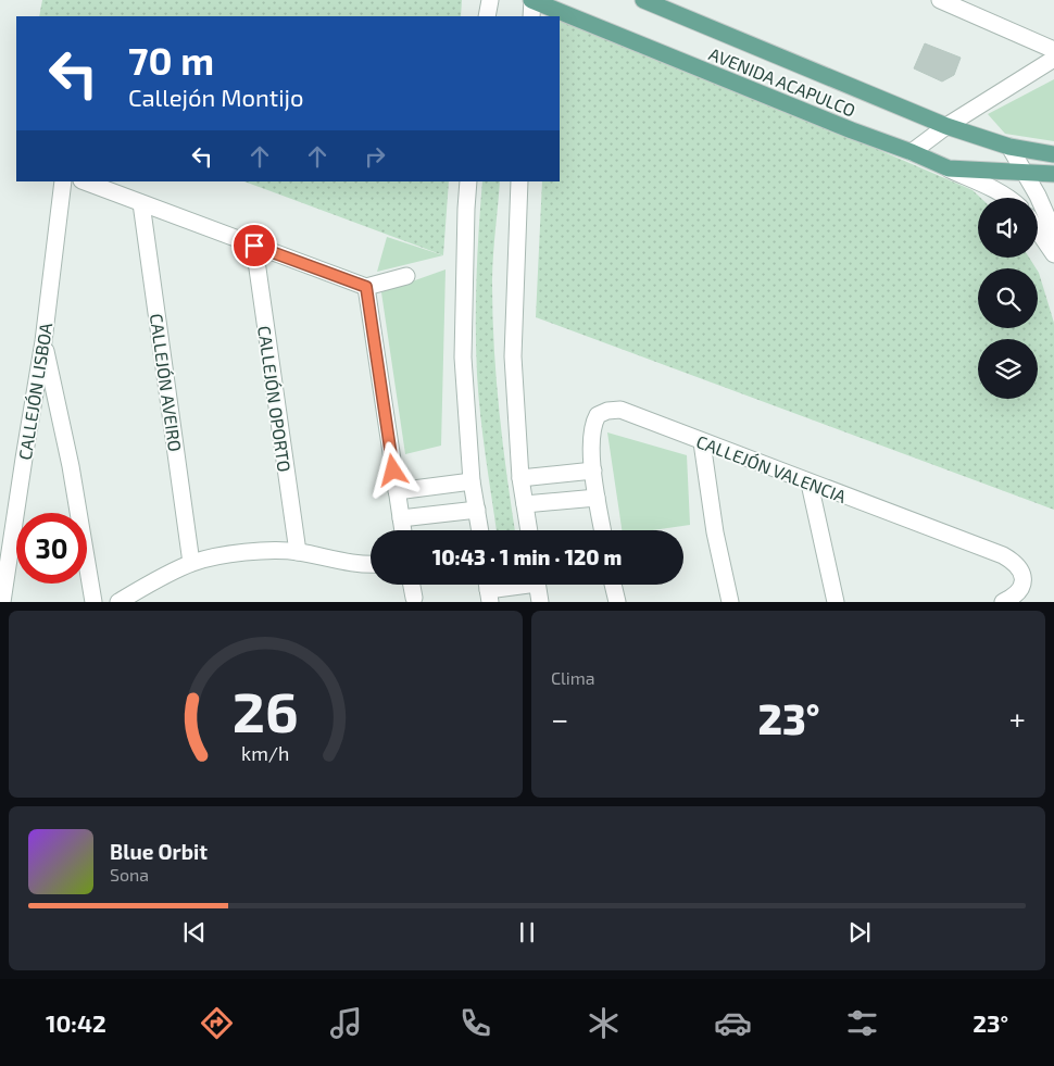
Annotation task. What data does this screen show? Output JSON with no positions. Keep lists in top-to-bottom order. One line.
{"streets":{"main road":["AVENIDA ACAPULCO"],"street":["CALLEJÓN AVEIRO","CALLEJÓN LISBOA","CALLEJÓN OPORTO","CALLEJÓN VALENCIA"]},"page":{"turn":["70 m","Callejón Montijo"],"limit":"30","trip":"10:43 · 1 min · 120 m","tile":"Clima","heat":["−","23°","+"],"song":["Blue Orbit","Sona"],"tabs":["10:42","23°"],"gauge":["26","km/h"]}}
